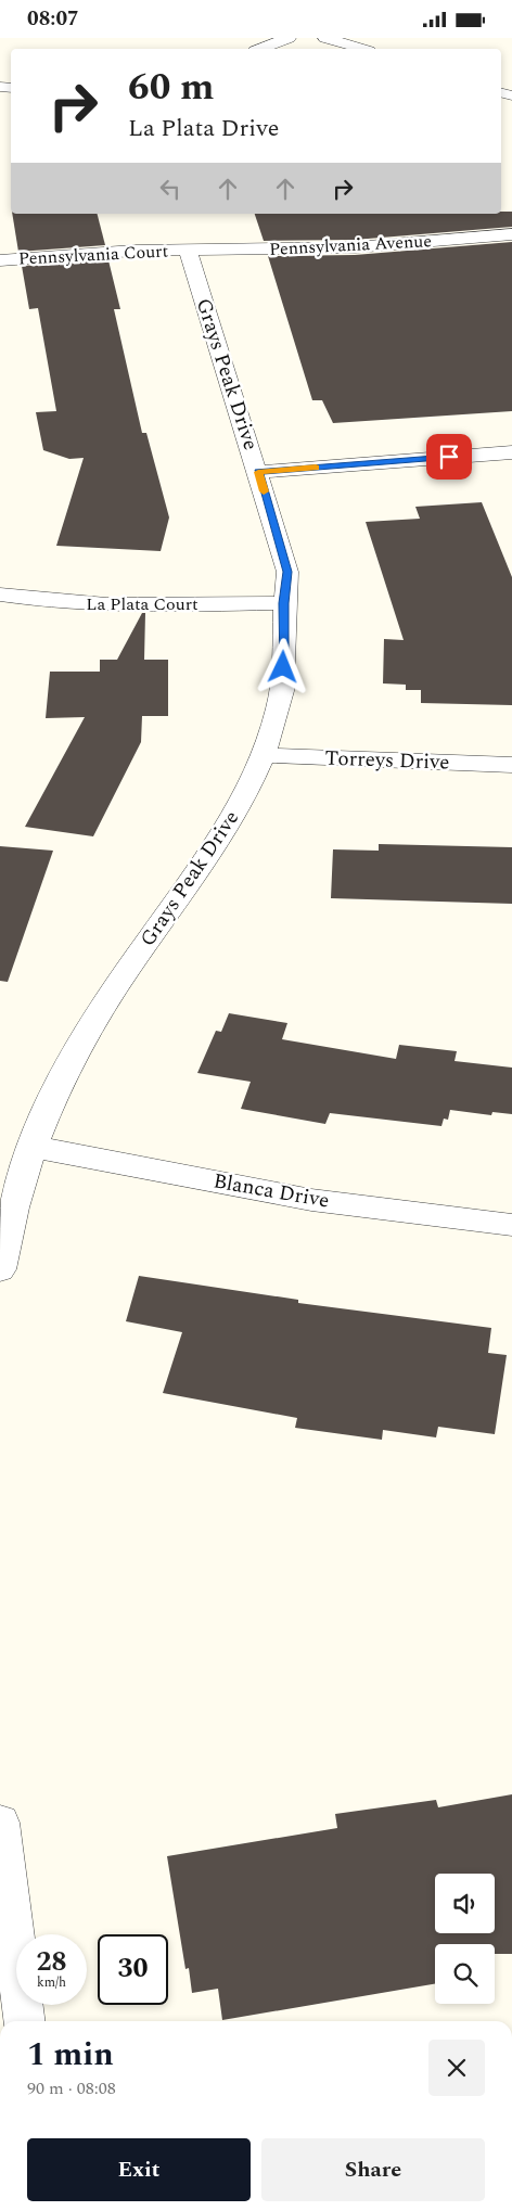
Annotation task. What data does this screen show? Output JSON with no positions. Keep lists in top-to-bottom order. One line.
{"streets":{"street":["Pennsylvania Avenue","Pennsylvania Court","Grays Peak Drive","La Plata Court","Torreys Drive","Blanca Drive"]},"crossings":[["Pennsylvania Avenue","Pennsylvania Court"],["Pennsylvania Avenue","Grays Peak Drive"],["Pennsylvania Court","Grays Peak Drive"],["Grays Peak Drive","La Plata Court"],["Grays Peak Drive","Torreys Drive"],["Grays Peak Drive","Blanca Drive"]],"page":{"status":"08:07","turn":["60 m","La Plata Drive"],"speed":"28 km/h","limit":"30","heading":["1 min","90 m · 08:08"],"buttons":["Exit","Share"]}}
